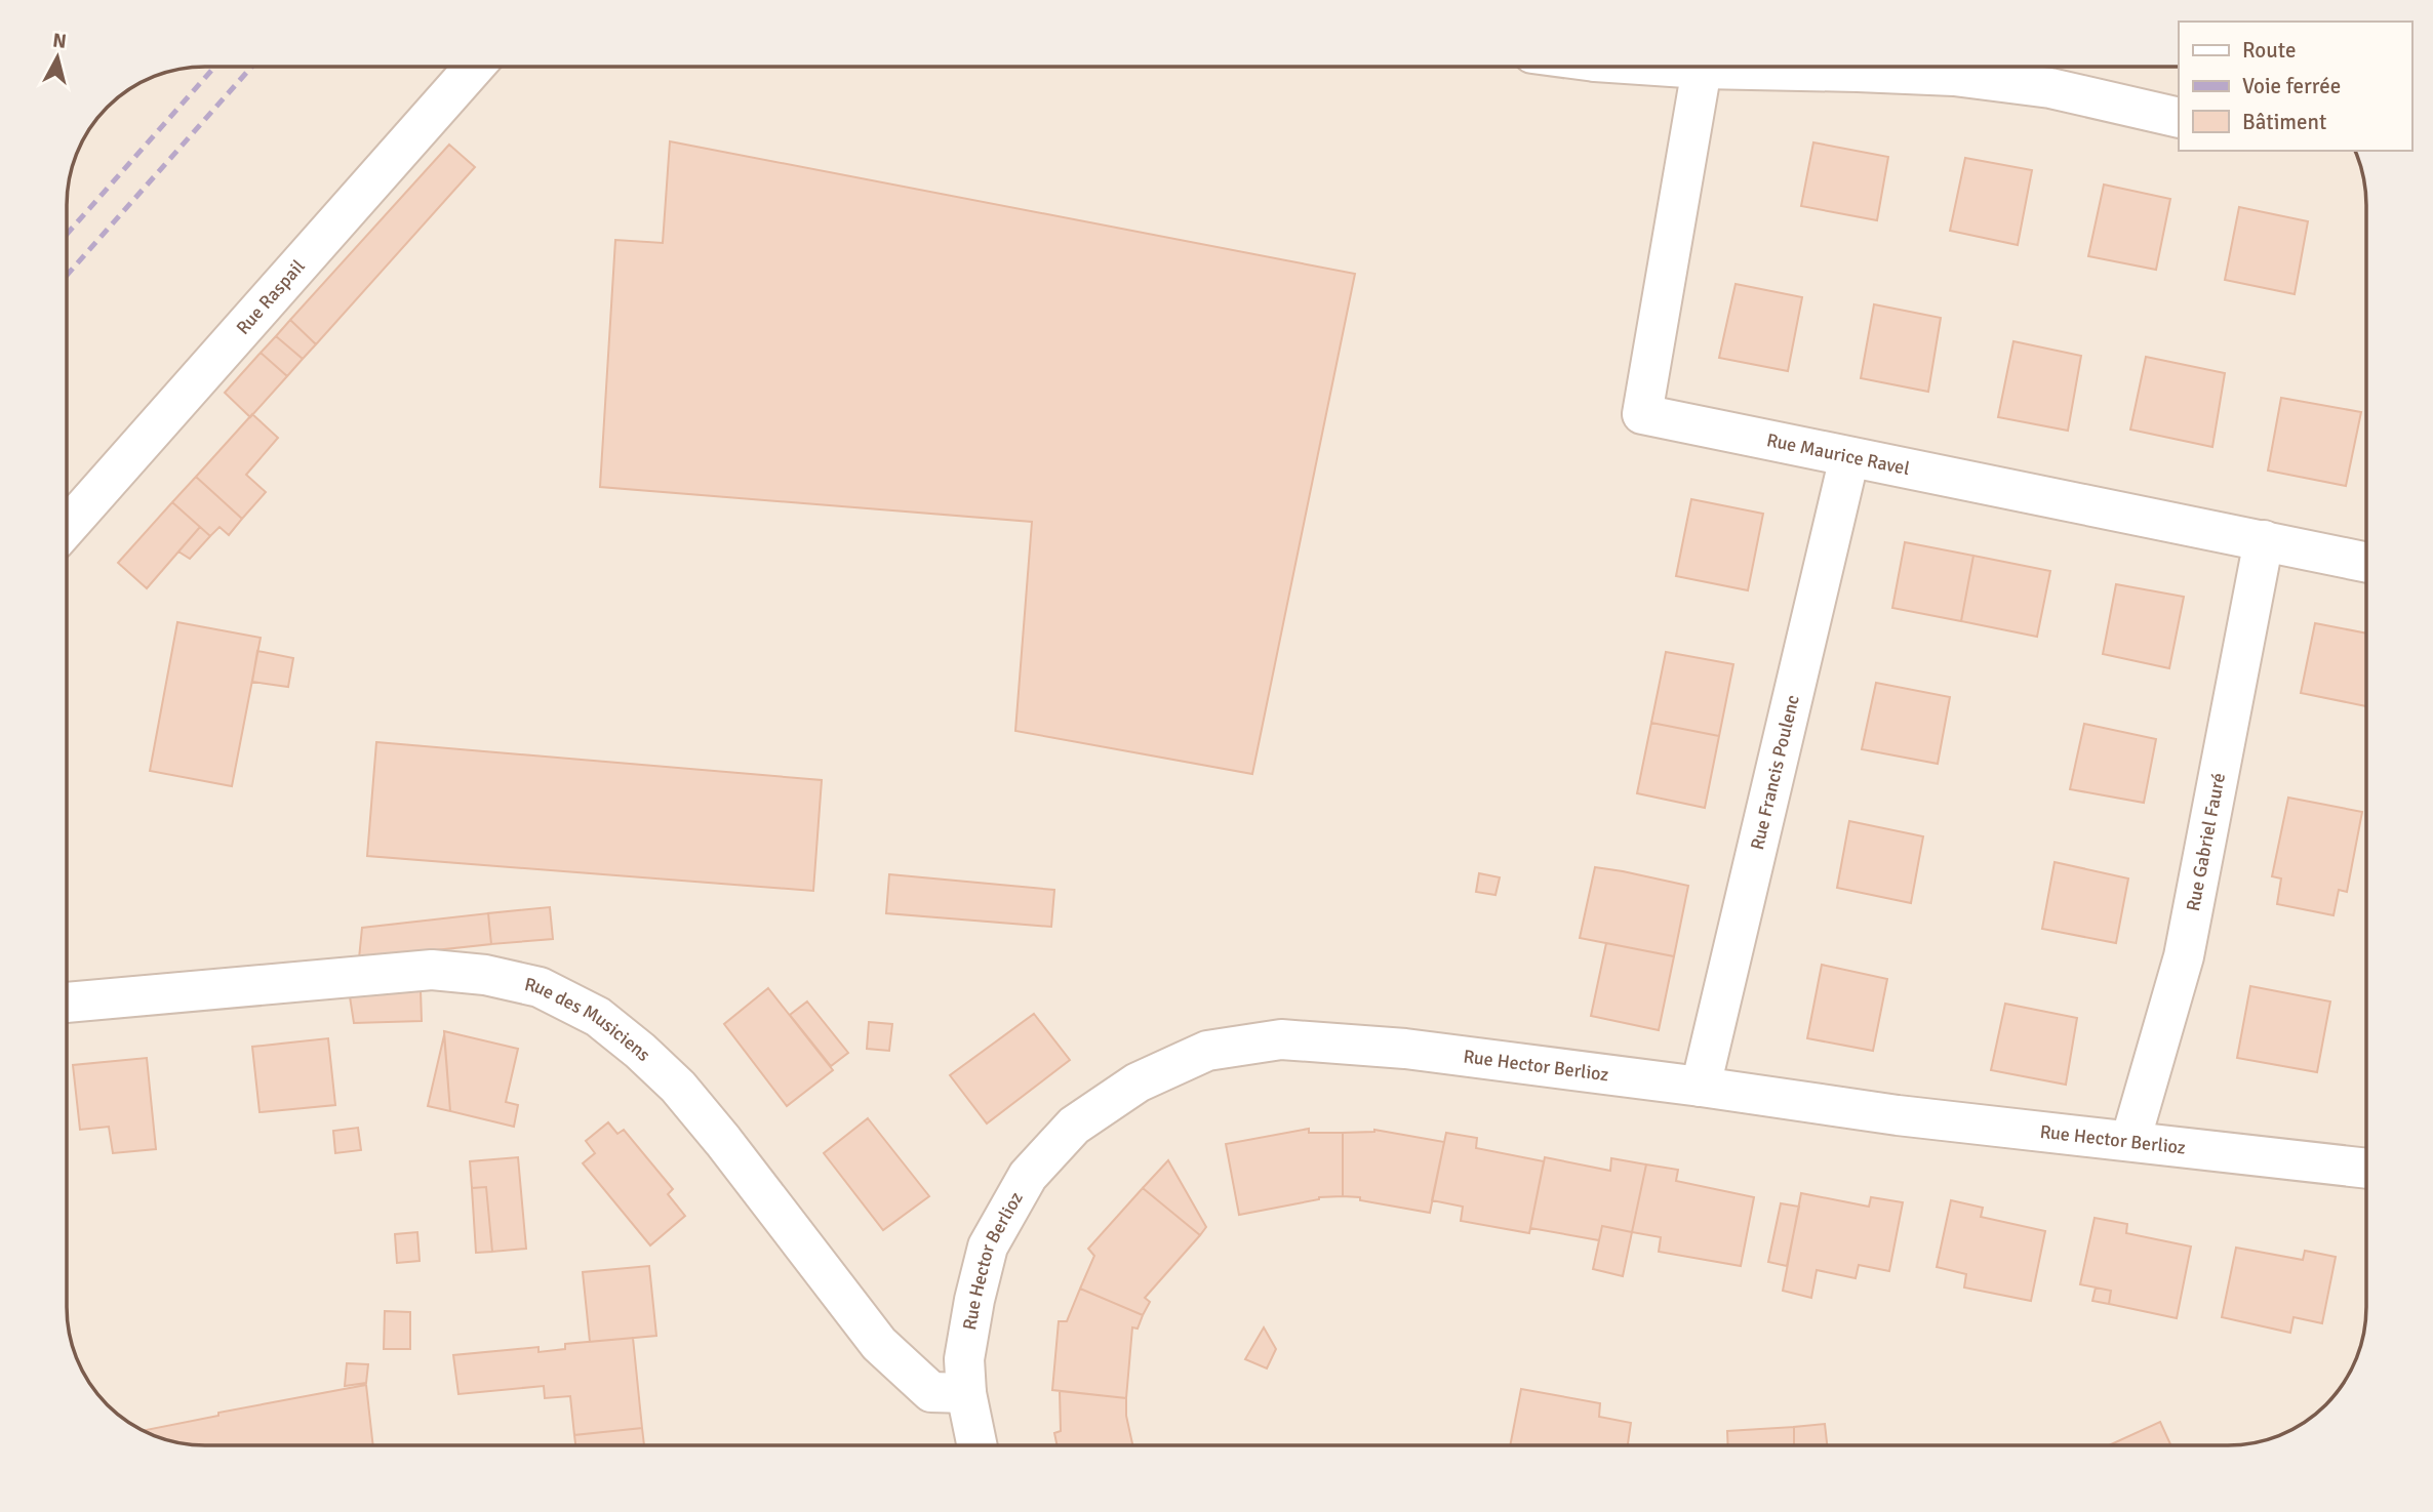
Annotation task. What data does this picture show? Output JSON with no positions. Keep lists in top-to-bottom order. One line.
{"streets":{"street":["Rue Raspail","Rue Maurice Ravel","Rue Francis Poulenc","Rue Gabriel Fauré","Rue des Musiciens","Rue Hector Berlioz"]},"crossings":[["Rue Maurice Ravel","Rue Francis Poulenc"],["Rue Maurice Ravel","Rue Gabriel Fauré"],["Rue Francis Poulenc","Rue Hector Berlioz"],["Rue Gabriel Fauré","Rue Hector Berlioz"],["Rue des Musiciens","Rue Hector Berlioz"]],"legend":["Route","Voie ferrée","Bâtiment"],"north":"top"}
